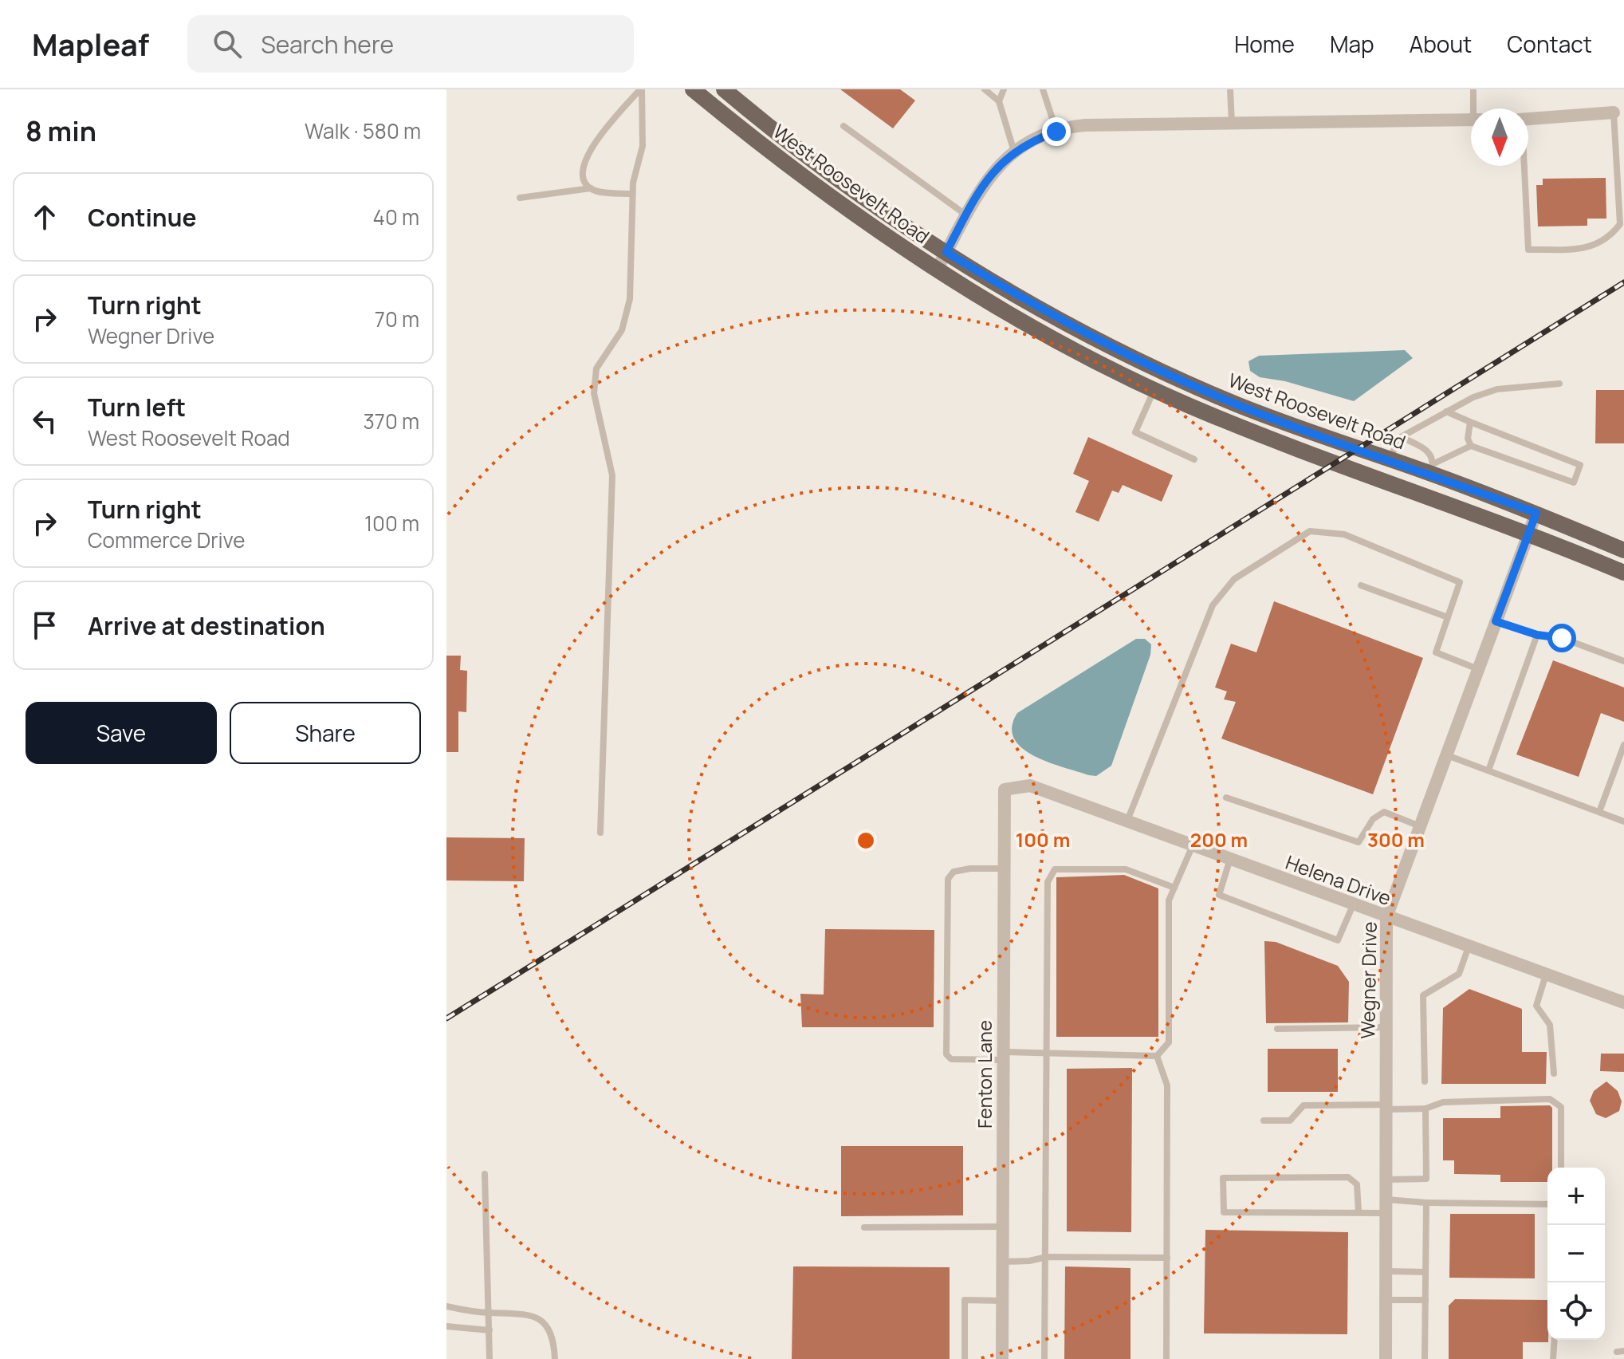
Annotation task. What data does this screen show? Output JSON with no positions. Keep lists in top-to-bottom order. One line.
{"streets":{"main road":["West Roosevelt Road"],"street":["Helena Drive","Wegner Drive","Fenton Lane"]},"crossings":[["West Roosevelt Road","Wegner Drive"],["Helena Drive","Wegner Drive"],["Helena Drive","Fenton Lane"]],"north":"bottom","page":{"header":"Mapleaf","search":"Search here","nav":["Home","Map","About","Contact"],"heading":["8 min","Walk · 580 m"],"list":[["Continue","40 m"],["Turn right","Wegner Drive","70 m"],["Turn left","West Roosevelt Road","370 m"],["Turn right","Commerce Drive","100 m"],"Arrive at destination"],"buttons":["Save","Share"],"map_buttons":["+","−"]},"rings":["100 m","200 m","300 m"]}
